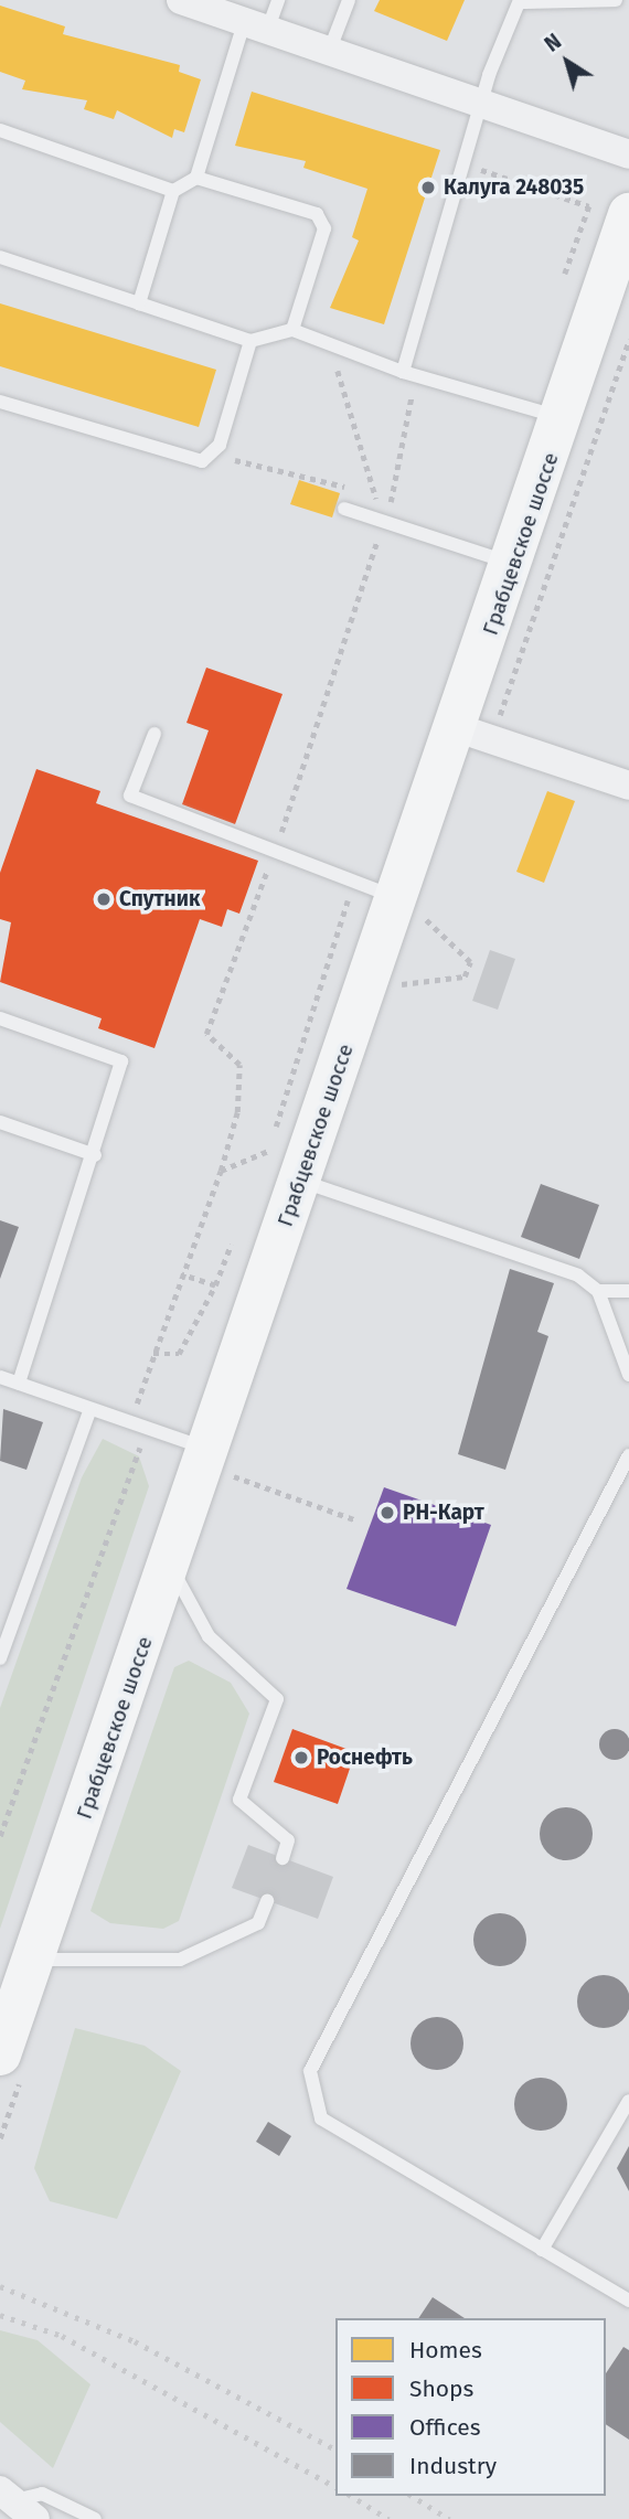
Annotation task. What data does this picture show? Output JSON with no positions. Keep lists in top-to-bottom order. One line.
{"streets":{"main road":["Грабцевское шоссе"]},"places":["Калуга 248035","Спутник","РН-Карт","Роснефть"],"legend":["Homes","Shops","Offices","Industry"],"north":"top left"}
